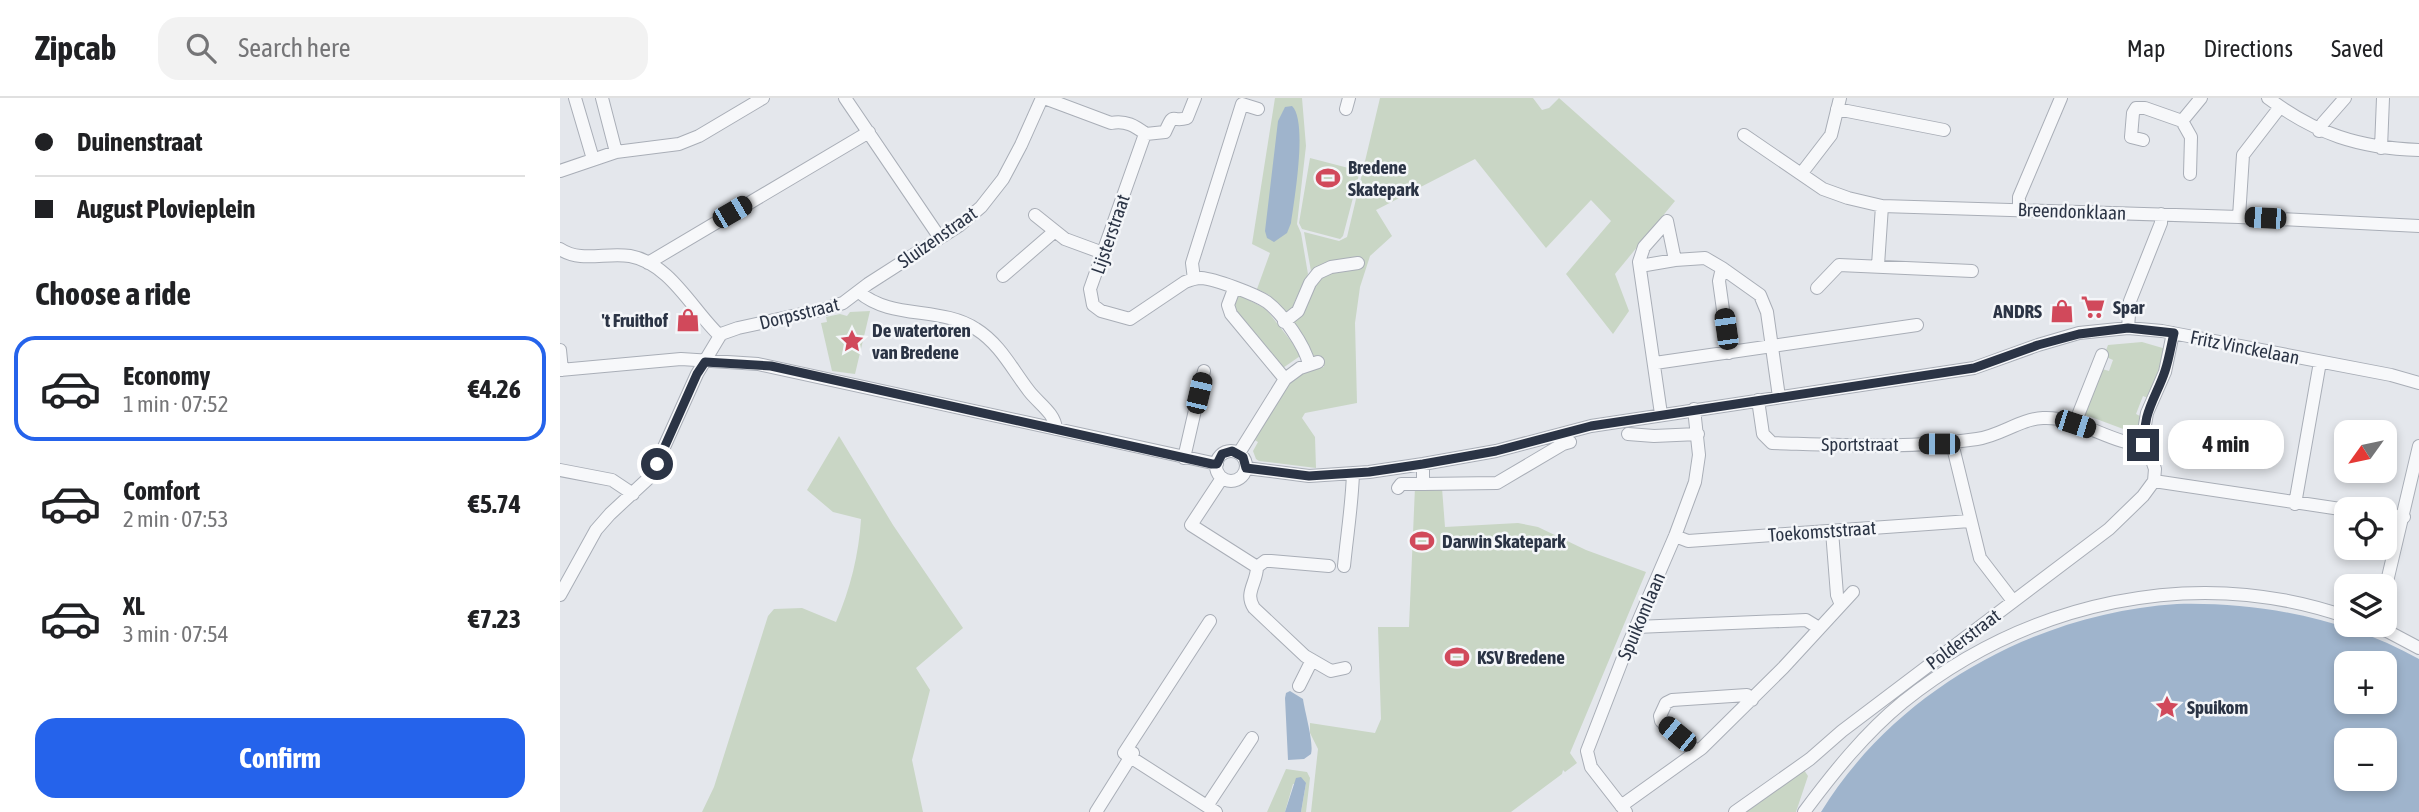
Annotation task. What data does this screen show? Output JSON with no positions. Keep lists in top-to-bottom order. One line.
{"streets":{"street":["Breendonklaan","Lijsterstraat","Sluizenstraat","Dorpsstraat","Fritz Vinckelaan","Sportstraat","Toekomststraat","Spuikomlaan","Polderstraat"]},"crossings":[["Sluizenstraat","Dorpsstraat"],["Fritz Vinckelaan","Sportstraat"],["Fritz Vinckelaan","Spuikomlaan"],["Toekomststraat","Spuikomlaan"]],"places":{"sports":["Bredene Skatepark","Darwin Skatepark","KSV Bredene"],"supermarket":["Spar"],"shop":["ANDRS","'t Fruithof"],"place":["De watertoren van Bredene","Spuikom"]},"north":"bottom left","page":{"header":"Zipcab","search":"Search here","nav":["Map","Directions","Saved"],"banner":["Duinenstraat","August Plovieplein"],"heading":"Choose a ride","list":[{"name":"Economy","note":"1 min · 07:52","value":"€4.26"},{"name":"Comfort","note":"2 min · 07:53","value":"€5.74"},{"name":"XL","note":"3 min · 07:54","value":"€7.23"}],"map_buttons":["+","−"],"bubble":"4 min","buttons":"Confirm"}}
